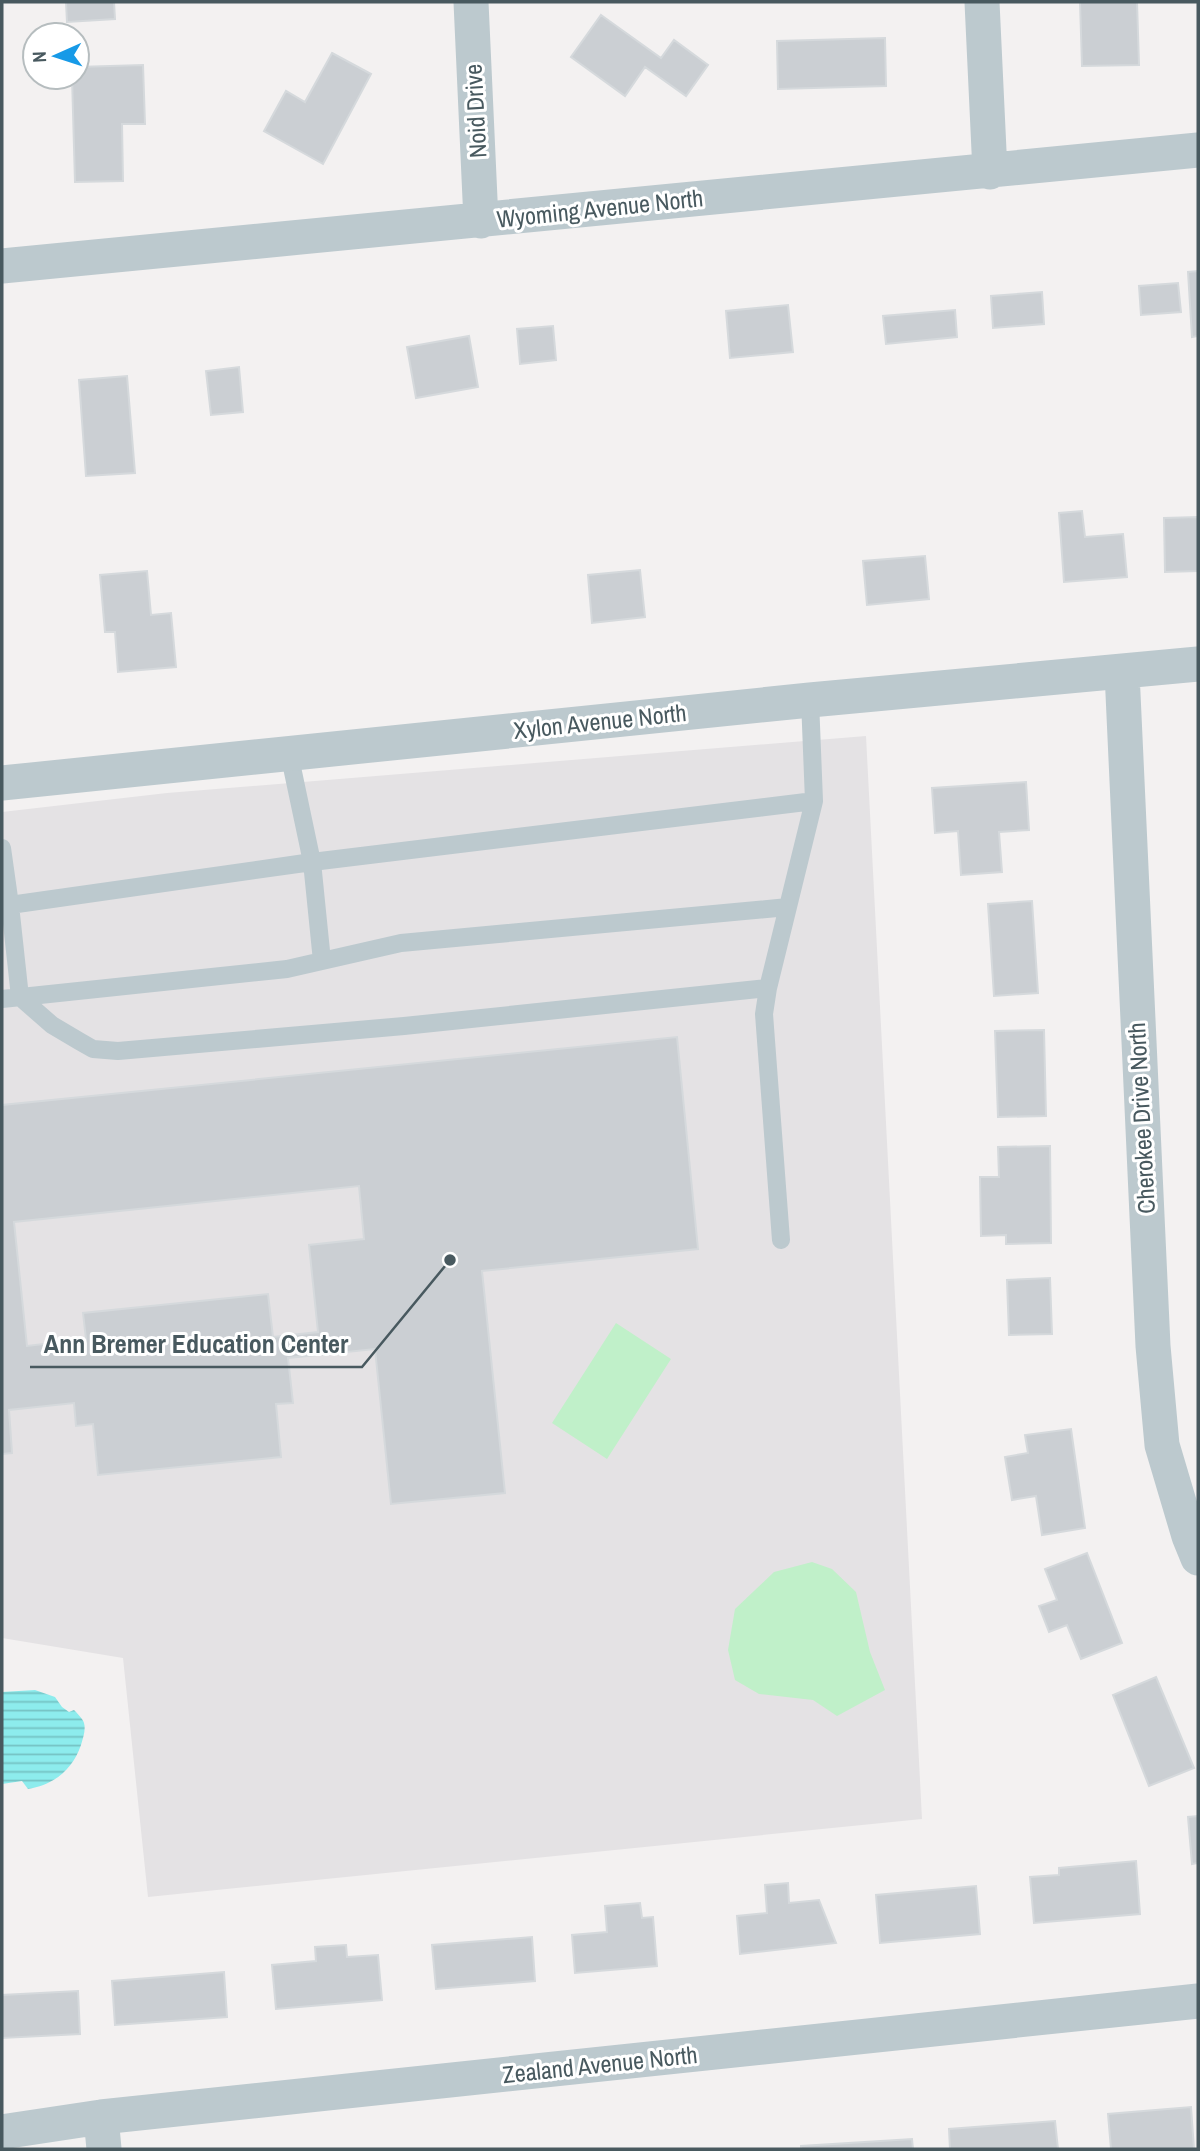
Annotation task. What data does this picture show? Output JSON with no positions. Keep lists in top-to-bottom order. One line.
{"streets":{"street":["Noid Drive","Wyoming Avenue North","Xylon Avenue North","Cherokee Drive North","Zealand Avenue North"]},"crossings":[["Noid Drive","Wyoming Avenue North"],["Xylon Avenue North","Cherokee Drive North"]],"places":["Ann Bremer Education Center"],"north":"left"}
